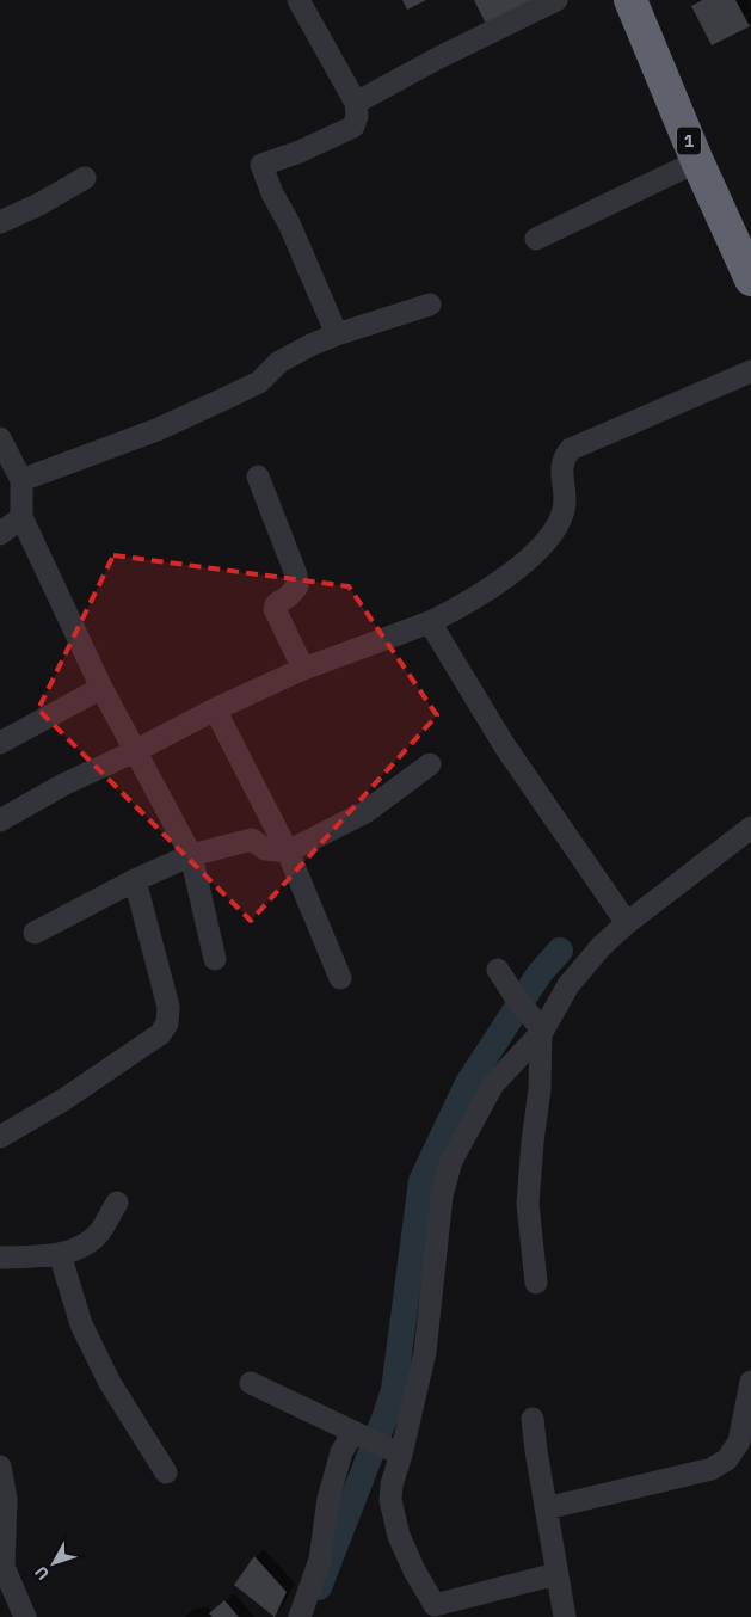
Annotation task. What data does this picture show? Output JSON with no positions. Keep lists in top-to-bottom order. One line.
{"streets":{"highway":["1"]},"north":"bottom left"}
